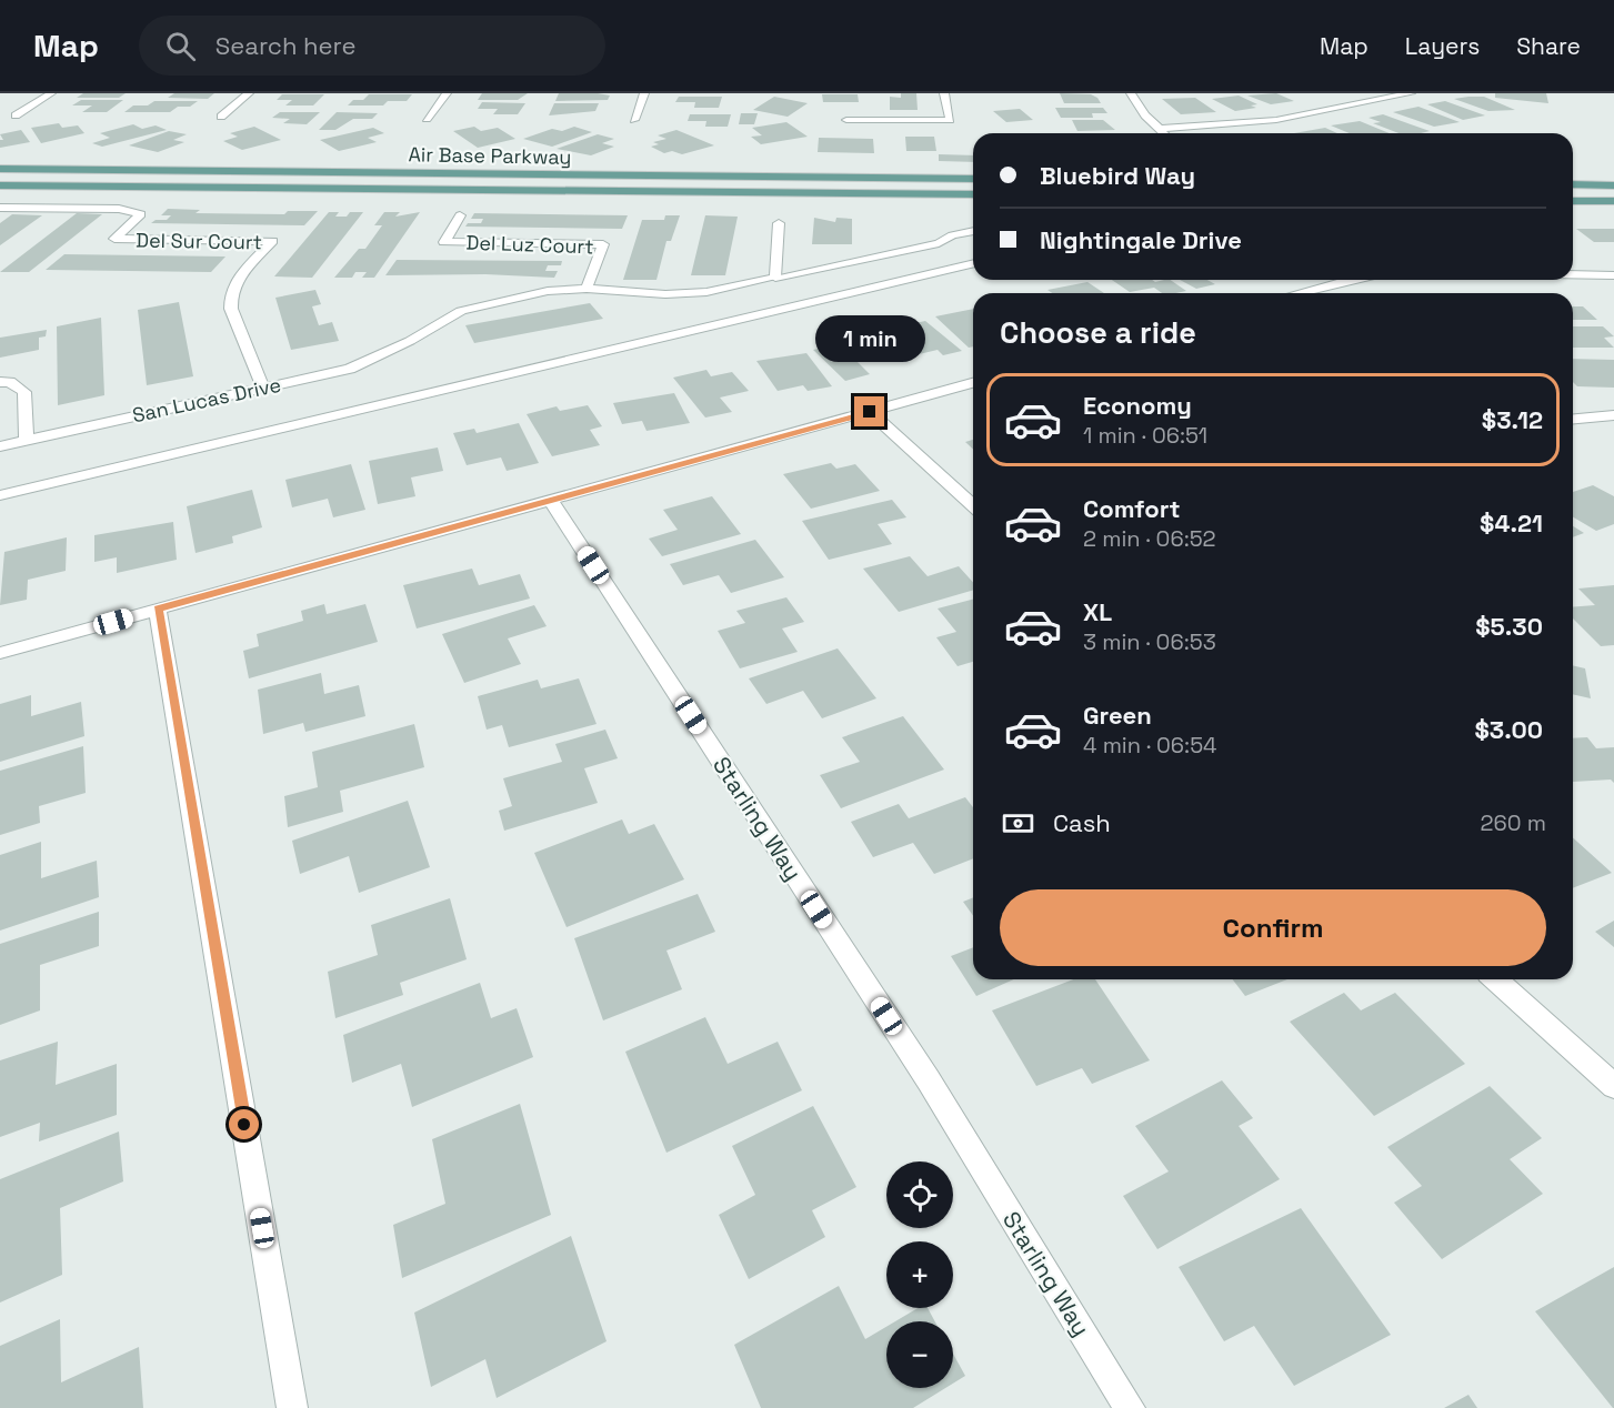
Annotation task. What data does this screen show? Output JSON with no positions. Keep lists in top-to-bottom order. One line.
{"streets":{"main road":["Air Base Parkway"],"street":["Del Sur Court","Del Luz Court","San Lucas Drive","Starling Way"]},"crossings":[["Del Sur Court","San Lucas Drive"],["Del Luz Court","San Lucas Drive"]],"page":{"header":"Map","search":"Search here","nav":["Map","Layers","Share"],"banner":["Bluebird Way","Nightingale Drive"],"heading":"Choose a ride","bubble":"1 min","list":[{"name":"Economy","note":"1 min · 06:51","value":"$3.12"},{"name":"Comfort","note":"2 min · 06:52","value":"$4.21"},{"name":"XL","note":"3 min · 06:53","value":"$5.30"},{"name":"Green","note":"4 min · 06:54","value":"$3.00"}],"pay":["Cash","260 m"],"buttons":"Confirm","map_buttons":["+","−"]}}
